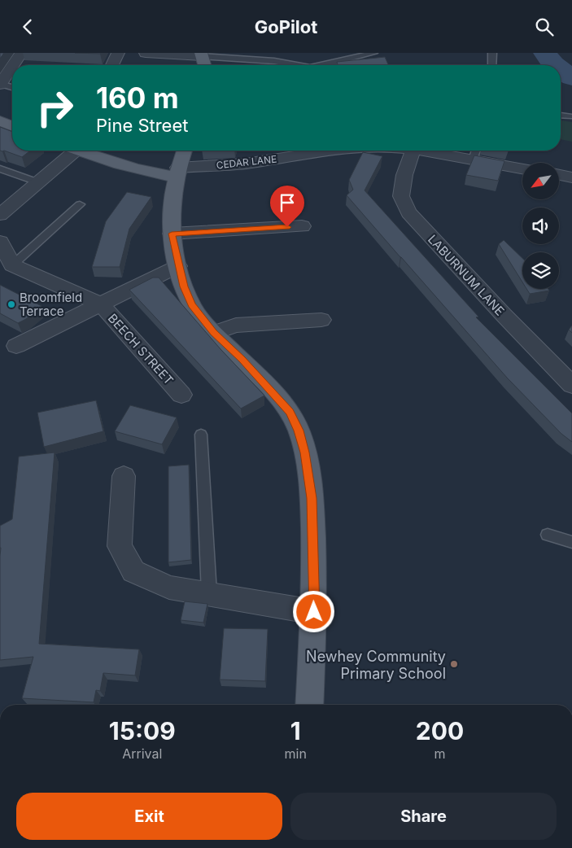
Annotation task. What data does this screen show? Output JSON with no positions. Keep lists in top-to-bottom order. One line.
{"streets":{"street":["CEDAR LANE","LABURNUM LANE","BEECH STREET"]},"places":["Broomfield Terrace","Newhey Community Primary School"],"north":"bottom left","page":{"header":"GoPilot","turn":["160 m","Pine Street"],"eta":["15:09","Arrival","1","min","200","m"],"buttons":["Exit","Share"]}}
